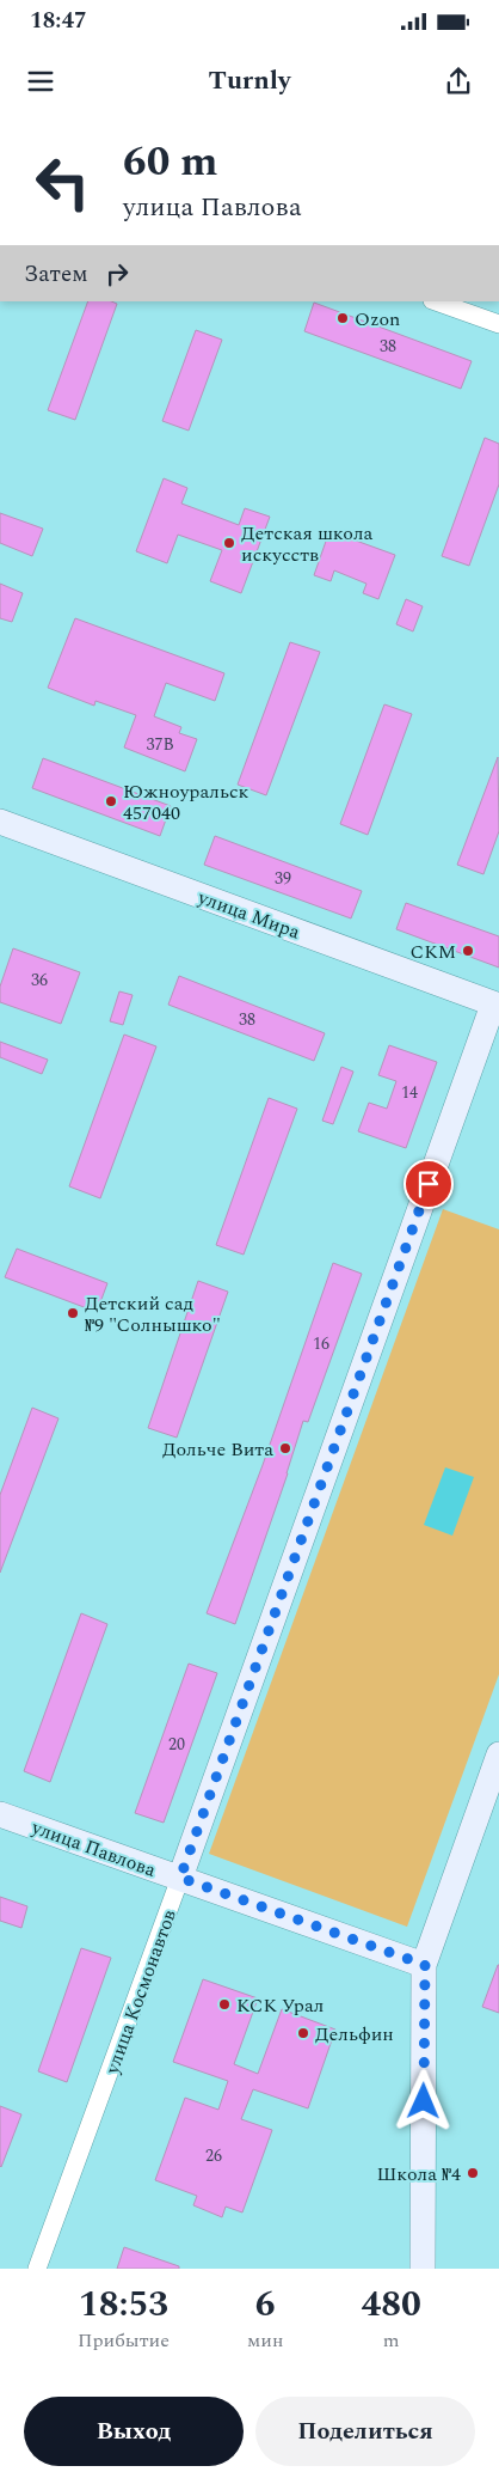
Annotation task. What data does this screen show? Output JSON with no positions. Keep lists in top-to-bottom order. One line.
{"streets":{"street":["улица Мира","улица Павлова","улица Космонавтов"]},"crossings":[["улица Мира","улица Космонавтов"],["улица Павлова","улица Космонавтов"]],"places":["Ozon","Детская школа искусств","Южноуральск 457040","СКМ","Детский сад №9 \"Солнышко\"","Дольче Вита","КСК Урал","Дельфин","Школа №4"],"house_numbers":["38","37В","39","36","38","14","16","20","26"],"page":{"status":"18:47","header":"Turnly","turn":["60 m","улица Павлова"],"then":"Затем","eta":["18:53","Прибытие","6","мин","480","m"],"buttons":["Выход","Поделиться"]}}
